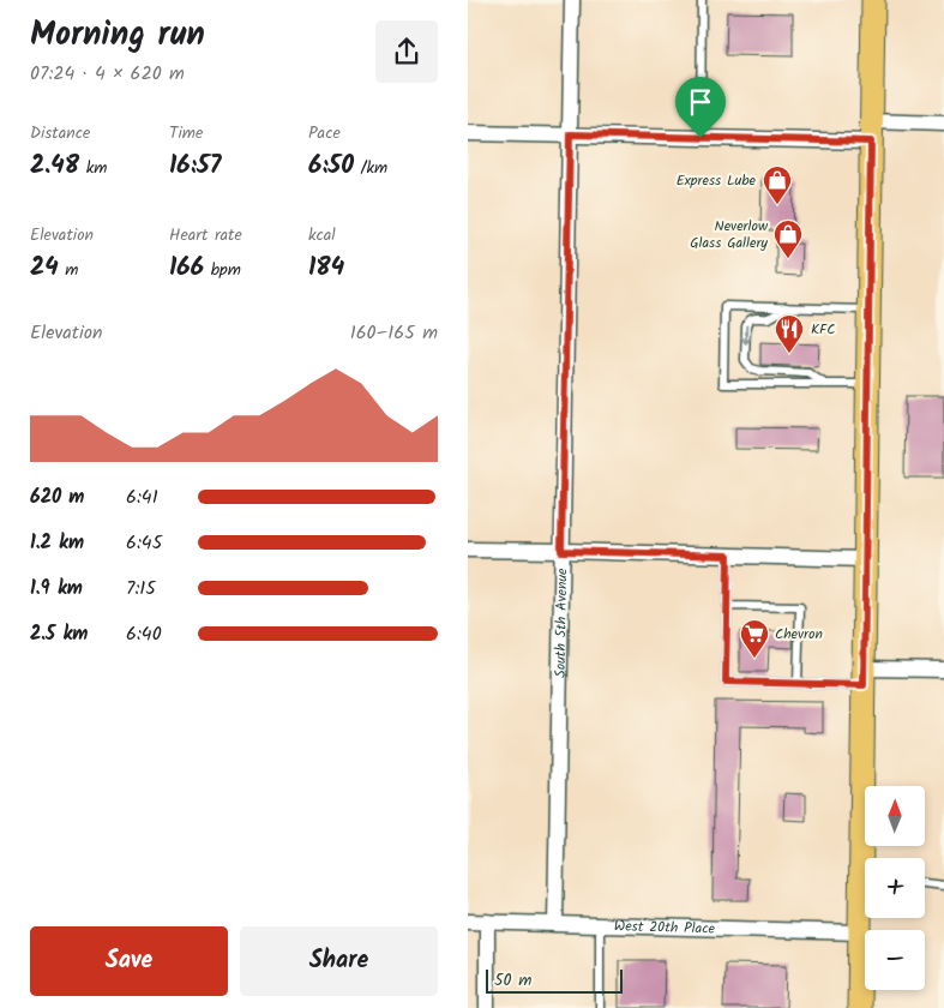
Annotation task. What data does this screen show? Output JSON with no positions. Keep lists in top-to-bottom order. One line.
{"streets":{"street":["South 5th Avenue","West 20th Place"]},"crossings":[["South 5th Avenue","West 20th Place"]],"places":{"shop":["Express Lube","Neverlow Glass Gallery"],"restaurant":["KFC"],"supermarket":["Chevron"]},"scale_bar":"50 m","north":"top","page":{"heading":["Morning run","07:24 · 4 × 620 m"],"stats":[["Distance","2.48 km"],["Time","16:57"],["Pace","6:50 /km"],["Elevation","24 m"],["Heart rate","166 bpm"],["kcal","184"]],"chart":["Elevation","160–165 m"],"list":[{"name":"620 m","note":"6:41"},{"name":"1.2 km","note":"6:45"},{"name":"1.9 km","note":"7:15"},{"name":"2.5 km","note":"6:40"}],"map_buttons":["+","−"],"buttons":["Save","Share"],"scale":"50 m"}}
